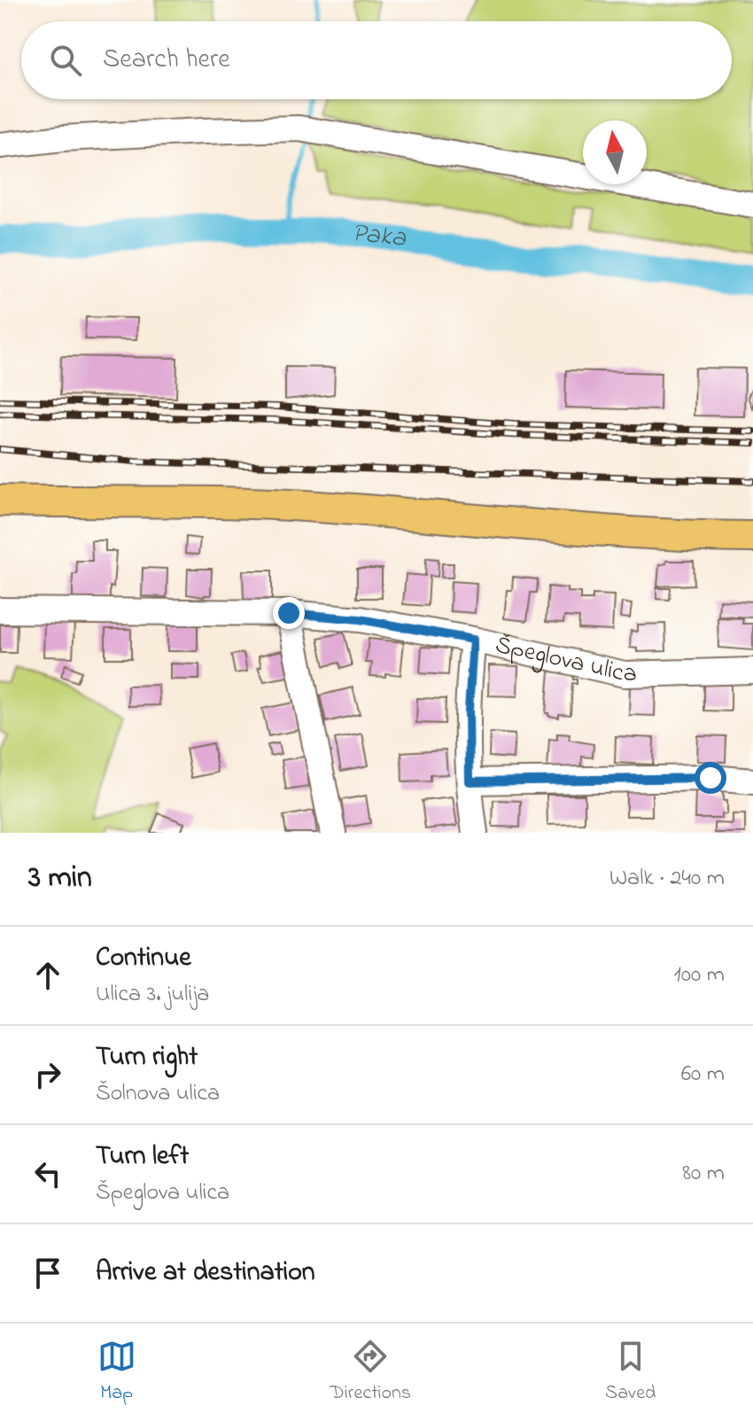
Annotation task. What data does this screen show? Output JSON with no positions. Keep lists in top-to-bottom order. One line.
{"streets":{"street":["Špeglova ulica"]},"water":["Paka"],"north":"top","page":{"search":"Search here","heading":["3 min","Walk · 240 m"],"list":[["Continue","Ulica 3. julija","100 m"],["Turn right","Šolnova ulica","60 m"],["Turn left","Špeglova ulica","80 m"],"Arrive at destination"],"nav":["Map","Directions","Saved"]}}
